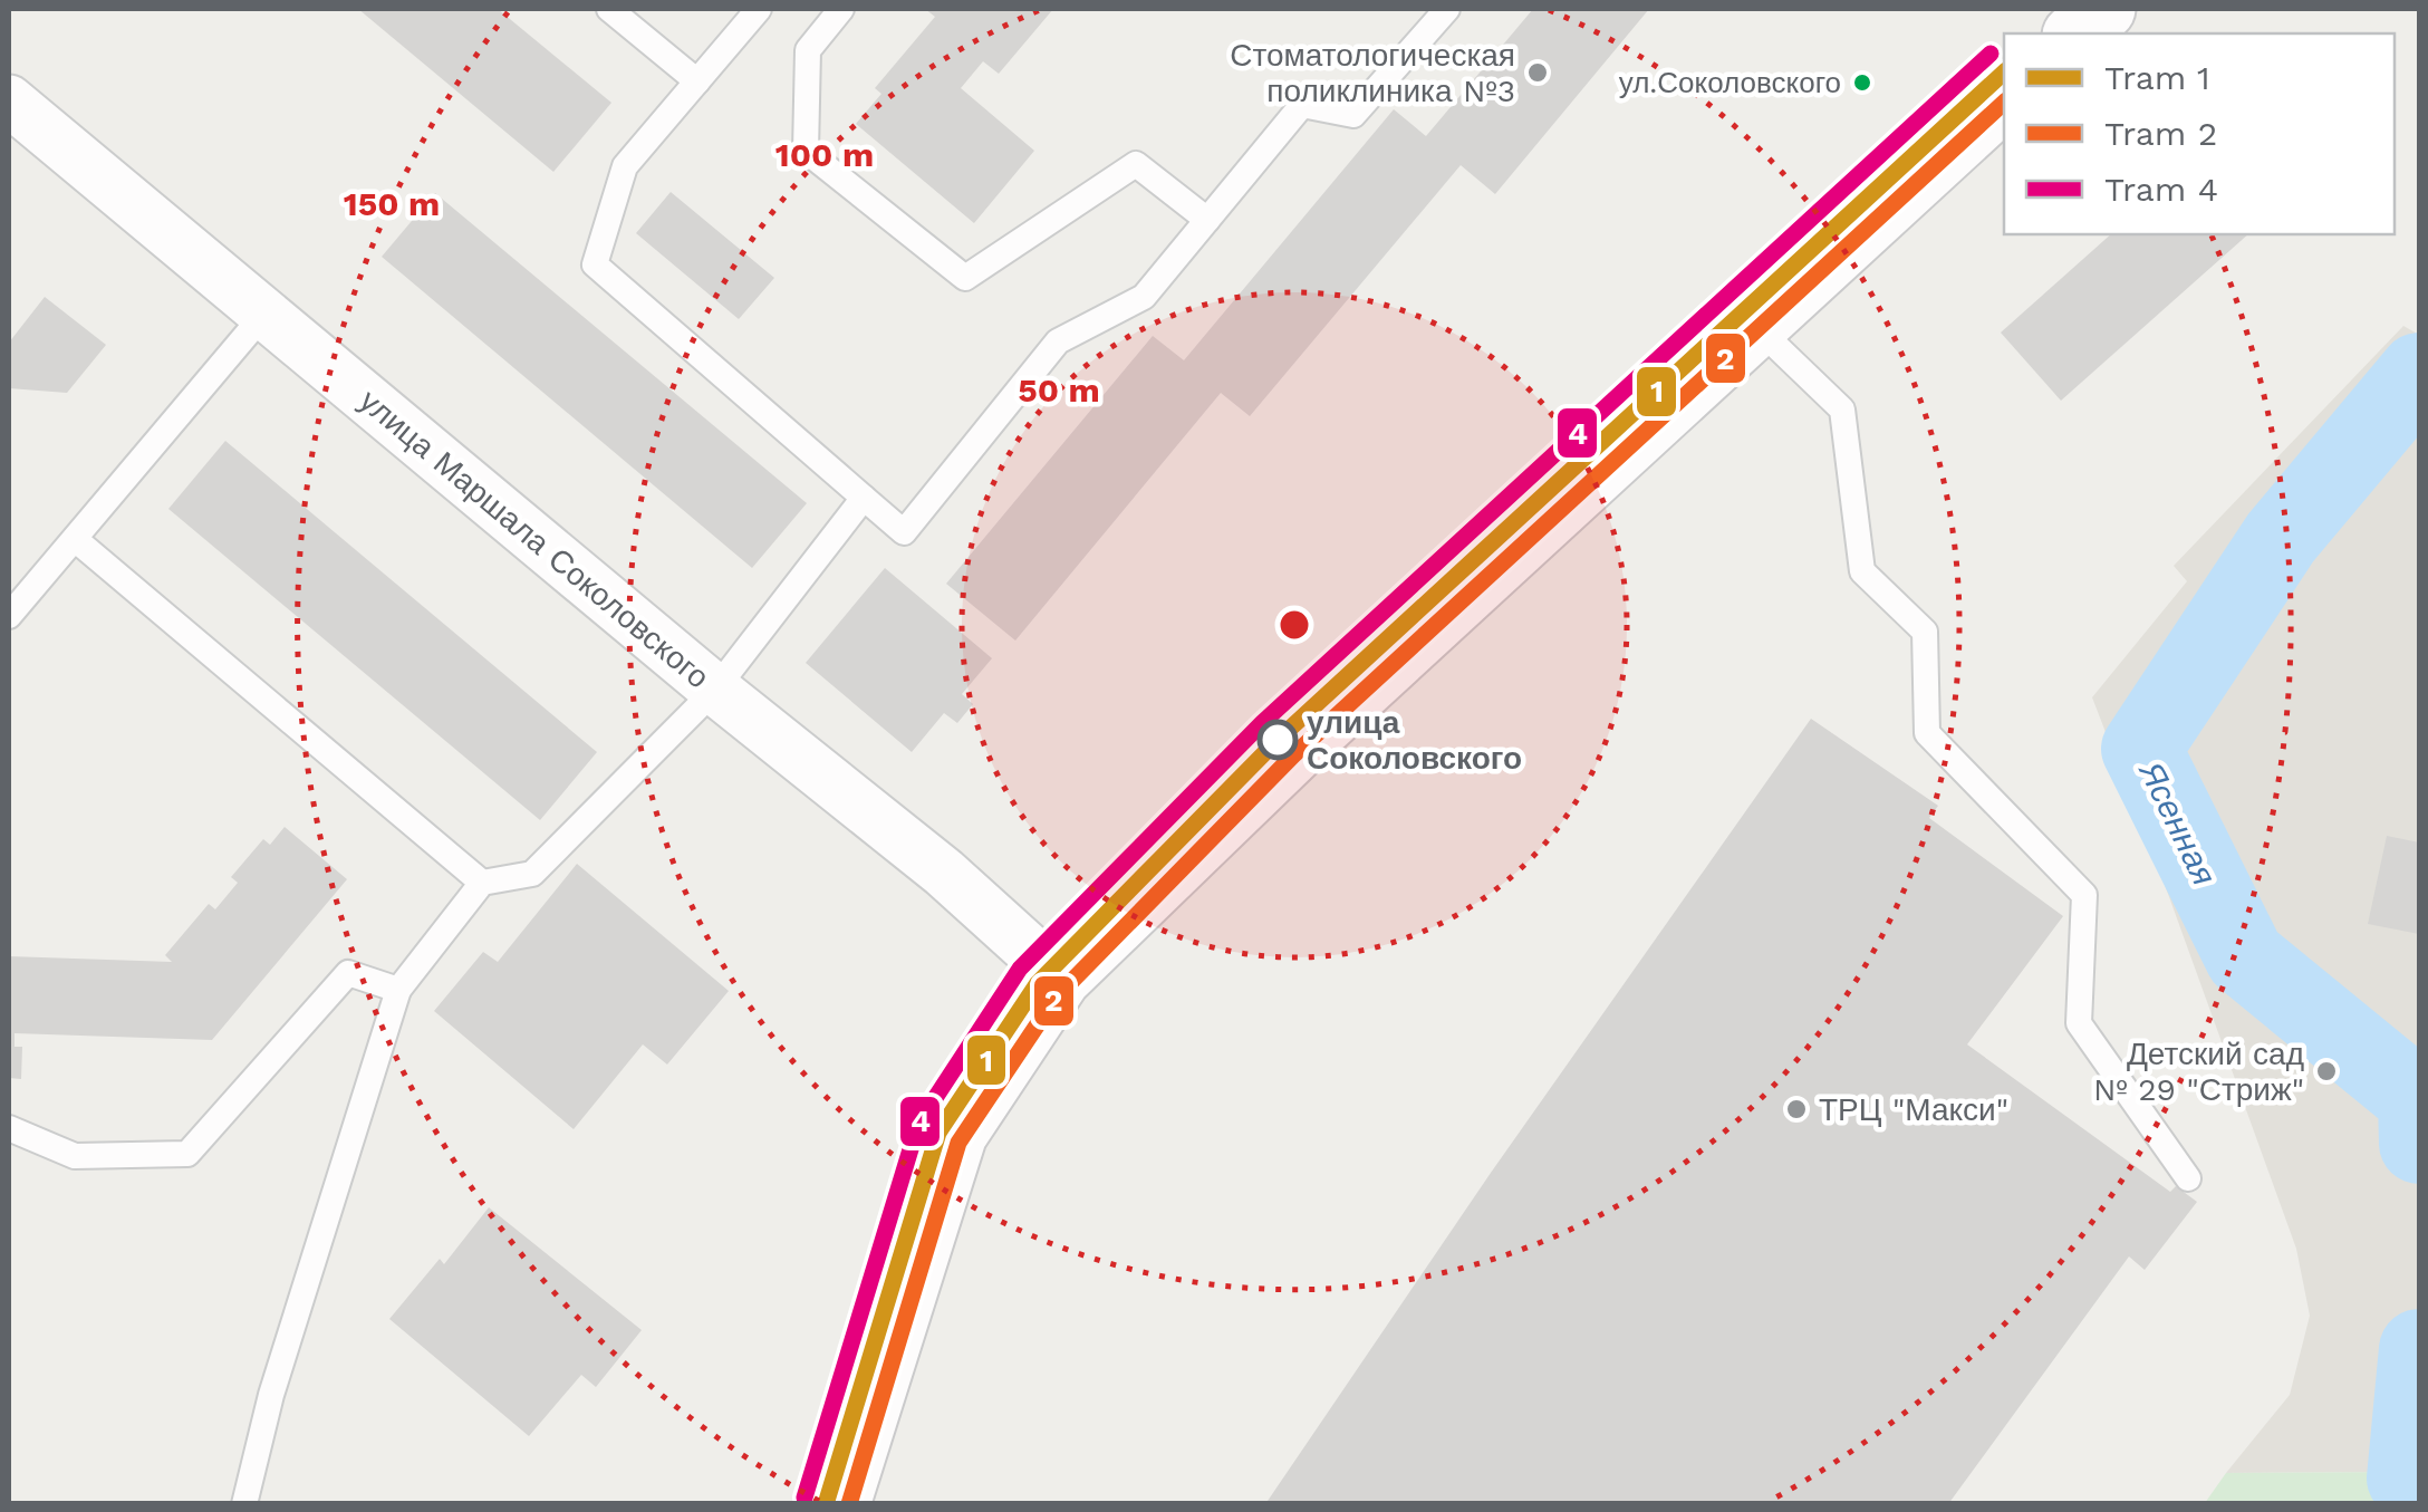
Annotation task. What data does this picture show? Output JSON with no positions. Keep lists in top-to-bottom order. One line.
{"streets":{"street":["улица Маршала Соколовского"]},"water":["Ясенная"],"places":["Стоматологическая поликлиника №3","ул.Соколовского","улица Соколовского","Детский сад № 29 \"Стриж\"","ТРЦ \"Макси\""],"lines":["tram line 4","tram line 1","tram line 2"],"legend":["Tram 1","Tram 2","Tram 4"],"rings":["100 m","150 m","50 m"]}
